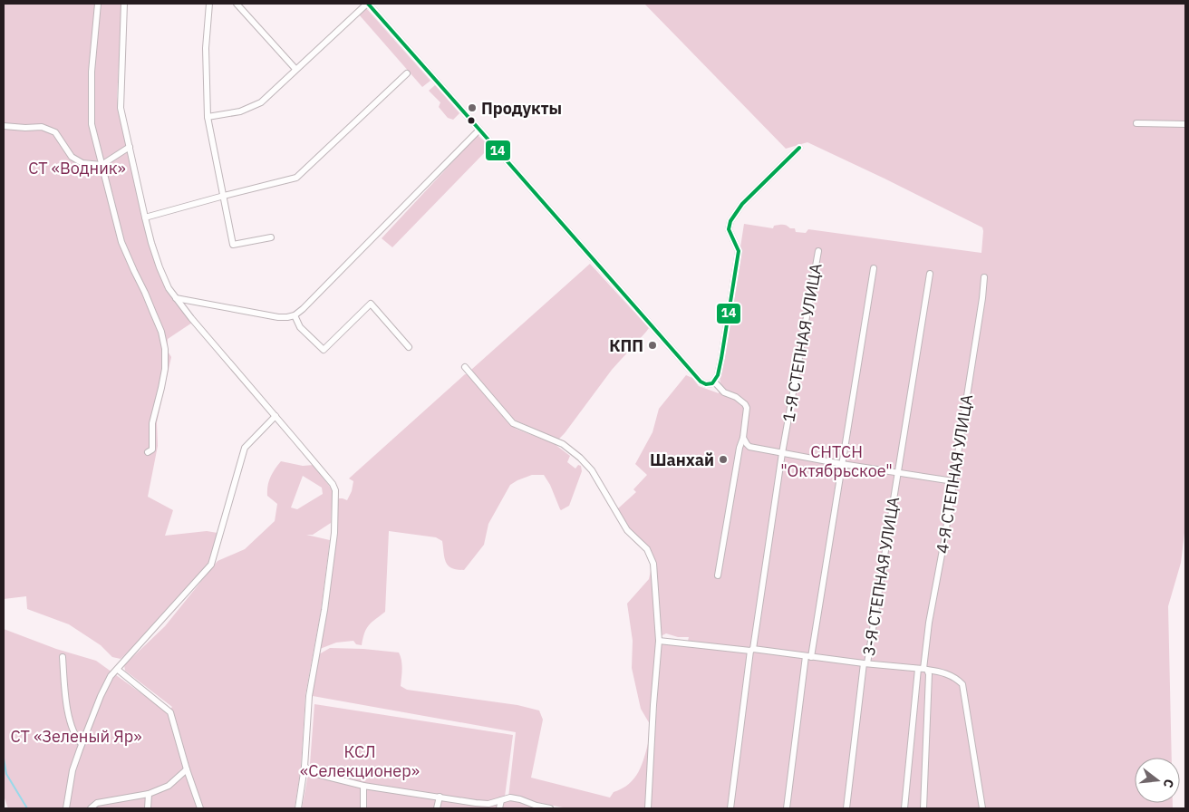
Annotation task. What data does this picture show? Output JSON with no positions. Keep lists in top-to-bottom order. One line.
{"streets":{"street":["1-Я СТЕПНАЯ УЛИЦА","4-Я СТЕПНАЯ УЛИЦА","3-Я СТЕПНАЯ УЛИЦА"]},"parks":["СТ «Водник»","СНТСН \"Октябрьское\"","СТ «Зеленый Яр»","КСЛ «Селекционер»"],"places":["Продукты","КПП","Шанхай"],"lines":["transit line 14"],"north":"right"}
